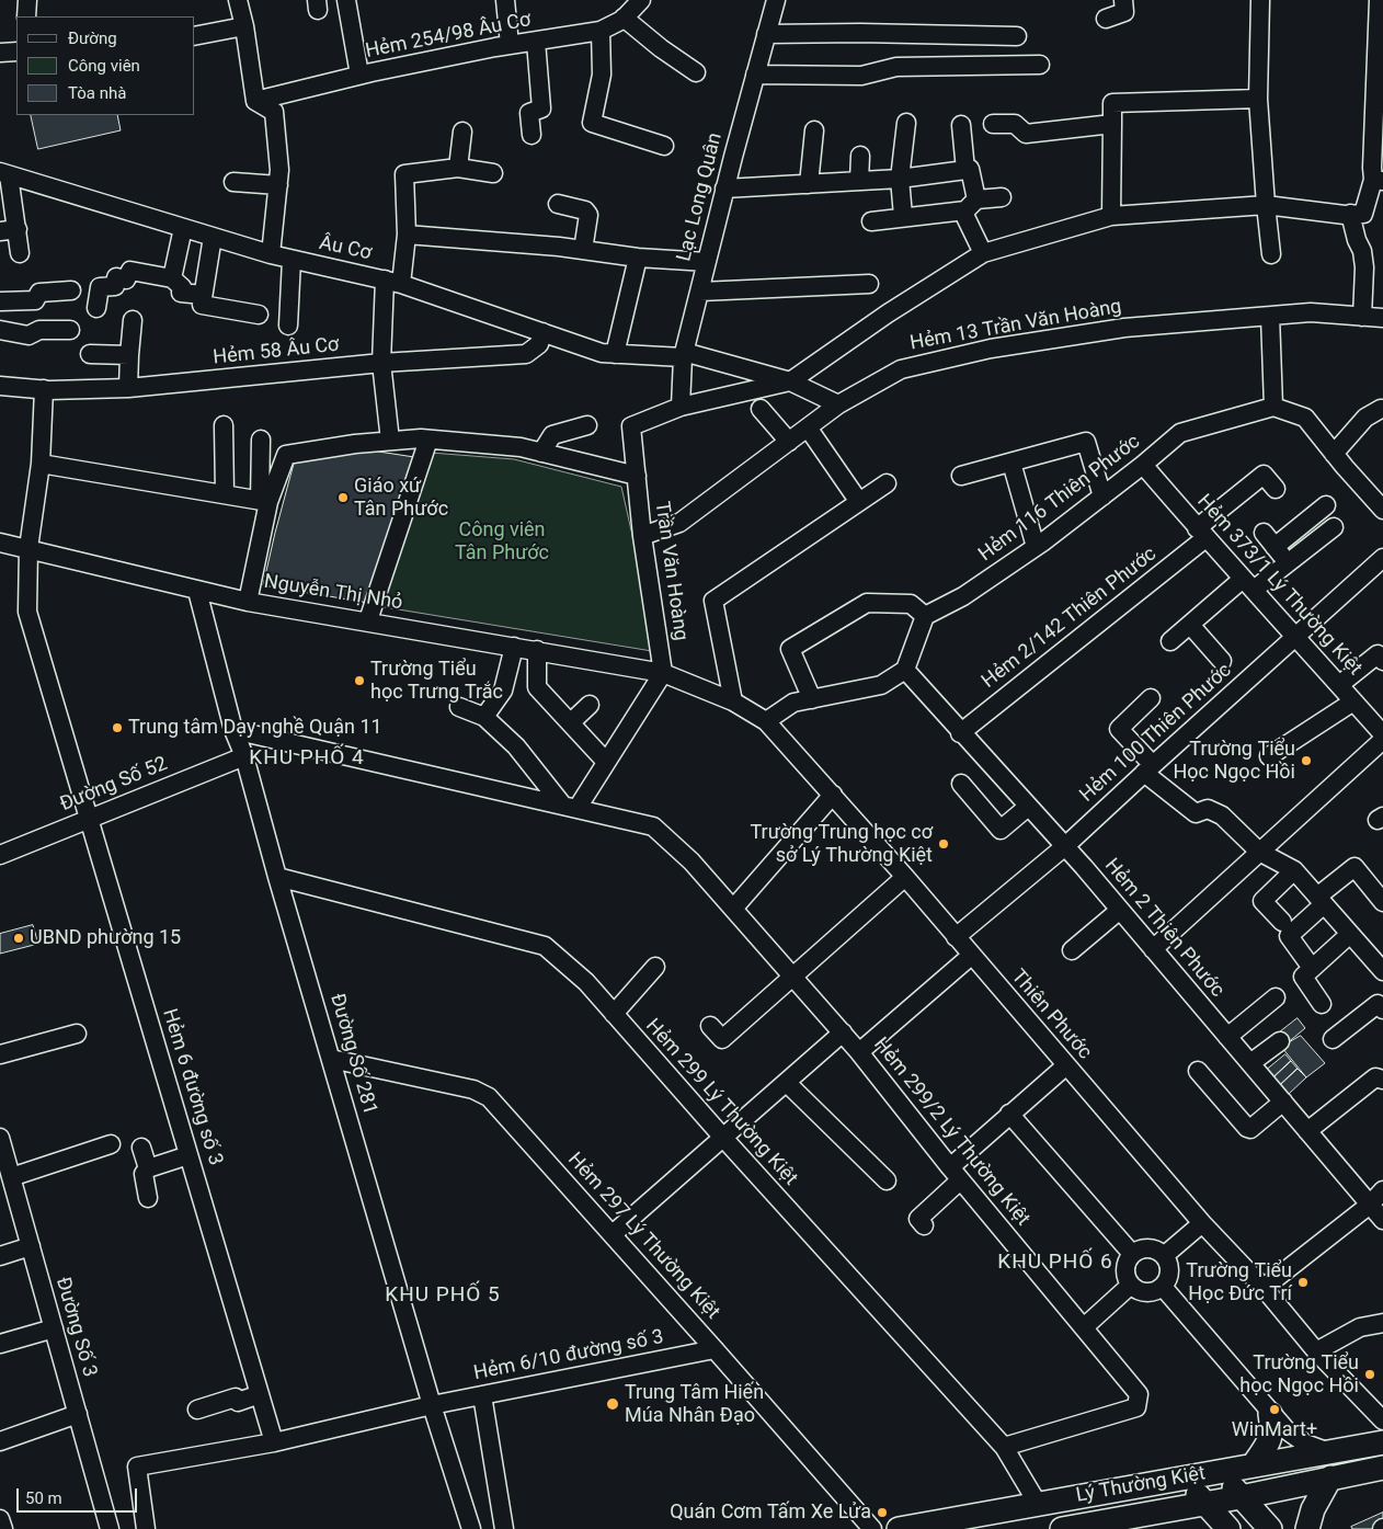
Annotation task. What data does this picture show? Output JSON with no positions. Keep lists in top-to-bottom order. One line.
{"streets":{"main road":["Lý Thường Kiệt"],"street":["Hẻm 254/98 Âu Cơ","Lạc Long Quân","Âu Cơ","Hẻm 13 Trần Văn Hoàng","Hẻm 58 Âu Cơ","Hẻm 116 Thiên Phước","Trần Văn Hoàng","Hẻm 373/1 Lý Thường Kiệt","Nguyễn Thị Nhỏ","Hẻm 2/142 Thiên Phước","Hẻm 100 Thiên Phước","Đường Số 52","Hẻm 2 Thiên Phước","Thiên Phước","Đường Số 281","Hẻm 6 đường số 3","Hẻm 299 Lý Thường Kiệt","Hẻm 299/2 Lý Thường Kiệt","Hẻm 297 Lý Thường Kiệt","Đường Số 3","Hẻm 6/10 đường số 3"]},"crossings":[["Lạc Long Quân","Âu Cơ"],["Lạc Long Quân","Trần Văn Hoàng"],["Âu Cơ","Hẻm 58 Âu Cơ"],["Âu Cơ","Trần Văn Hoàng"],["Hẻm 13 Trần Văn Hoàng","Trần Văn Hoàng"],["Hẻm 58 Âu Cơ","Hẻm 6 đường số 3"],["Hẻm 116 Thiên Phước","Hẻm 373/1 Lý Thường Kiệt"],["Trần Văn Hoàng","Nguyễn Thị Nhỏ"],["Trần Văn Hoàng","Thiên Phước"],["Hẻm 373/1 Lý Thường Kiệt","Hẻm 2/142 Thiên Phước"],["Hẻm 373/1 Lý Thường Kiệt","Hẻm 100 Thiên Phước"],["Nguyễn Thị Nhỏ","Thiên Phước"],["Nguyễn Thị Nhỏ","Đường Số 281"],["Nguyễn Thị Nhỏ","Hẻm 6 đường số 3"],["Hẻm 2/142 Thiên Phước","Hẻm 2 Thiên Phước"],["Hẻm 100 Thiên Phước","Hẻm 2 Thiên Phước"],["Hẻm 100 Thiên Phước","Thiên Phước"],["Đường Số 52","Đường Số 281"],["Đường Số 52","Hẻm 6 đường số 3"],["Đường Số 281","Hẻm 299 Lý Thường Kiệt"],["Đường Số 281","Hẻm 299/2 Lý Thường Kiệt"],["Đường Số 281","Hẻm 297 Lý Thường Kiệt"],["Đường Số 281","Hẻm 6/10 đường số 3"],["Hẻm 6 đường số 3","Hẻm 6/10 đường số 3"],["Hẻm 299 Lý Thường Kiệt","Hẻm 299/2 Lý Thường Kiệt"],["Hẻm 299 Lý Thường Kiệt","Lý Thường Kiệt"],["Hẻm 297 Lý Thường Kiệt","Hẻm 6/10 đường số 3"]],"districts":["KHU PHỐ 4","KHU PHỐ 6","KHU PHỐ 5"],"parks":["Công viên Tân Phước"],"places":["Giáo xứ Tân Phước","Trường Tiểu học Trưng Trắc","Trung tâm Dạy nghề Quận 11","Trường Tiểu Học Ngọc Hồi","Trường Trung học cơ sở Lý Thường Kiệt","UBND phường 15","Trường Tiểu Học Đức Trí","Trường Tiểu học Ngọc Hồi","Trung Tâm Hiến Múa Nhân Đạo","WinMart+","Quán Cơm Tấm Xe Lửa"],"legend":["Đường","Công viên","Tòa nhà"],"scale_bar":"50 m"}
